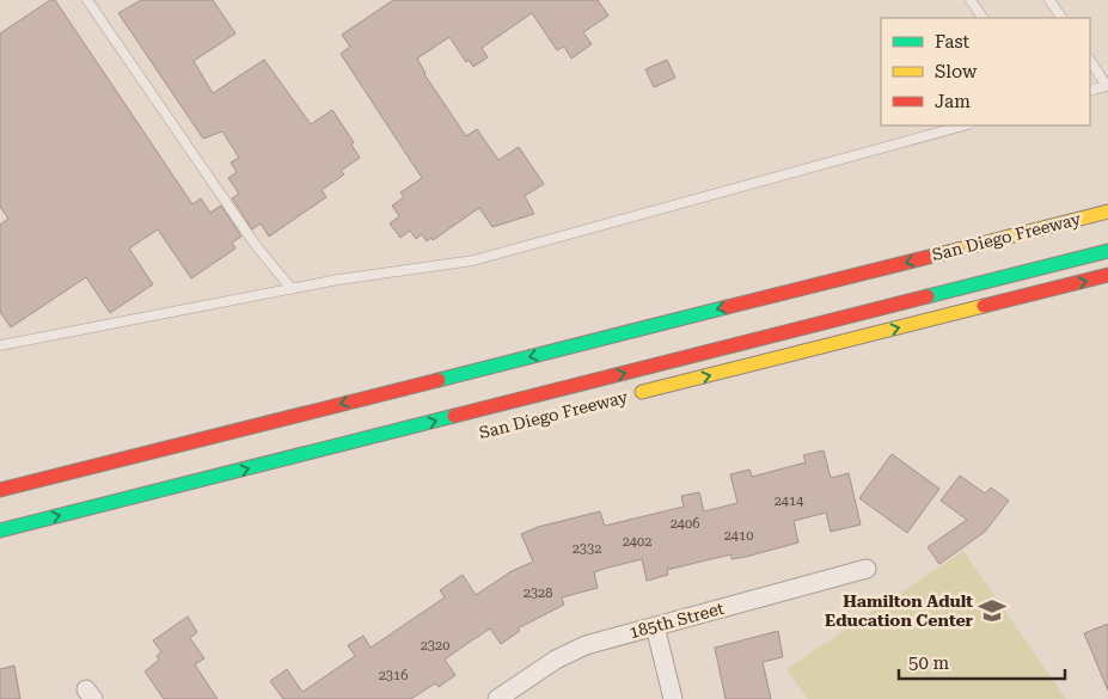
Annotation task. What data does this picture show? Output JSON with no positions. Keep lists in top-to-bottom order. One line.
{"streets":{"highway":["San Diego Freeway"],"street":["185th Street"]},"places":{"school or university":["Hamilton Adult Education Center"]},"house_numbers":["2414","2406","2410","2402","2332","2328","2320","2316"],"legend":["Fast","Slow","Jam"],"scale_bar":"50 m"}
